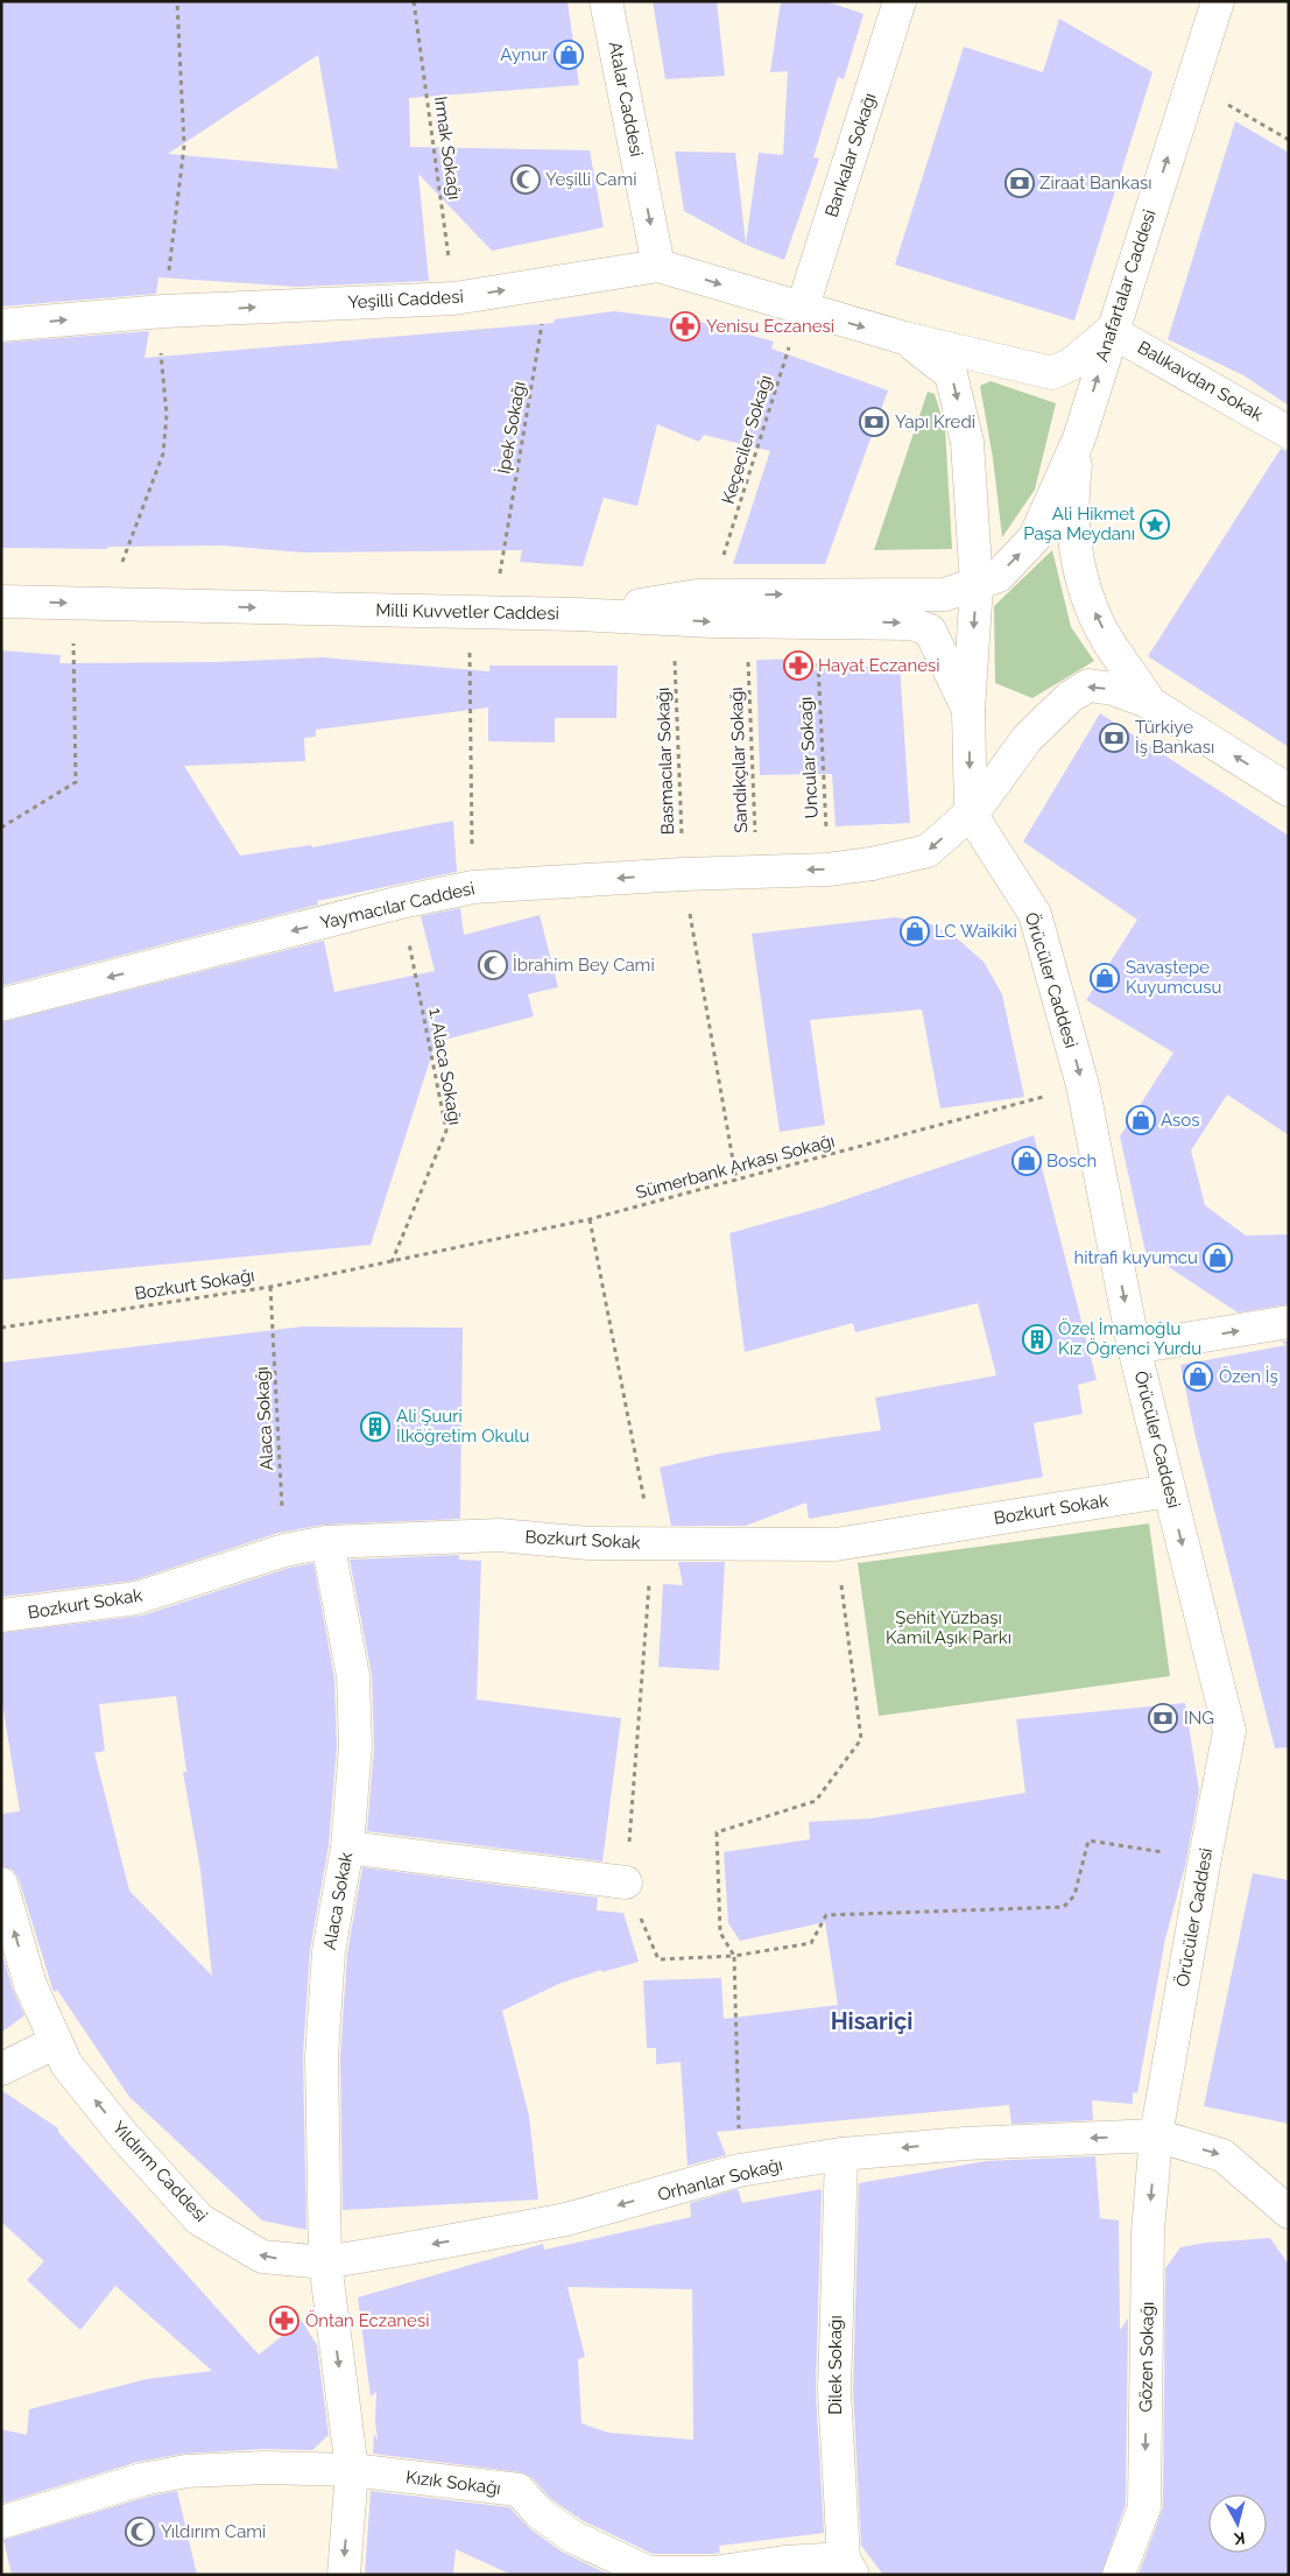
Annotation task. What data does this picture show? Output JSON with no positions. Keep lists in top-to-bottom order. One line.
{"streets":{"street":["Atalar Caddesi","Bankalar Sokağı","Anafartalar Caddesi","Yeşilli Caddesi","Balıkavdan Sokak","Milli Kuvvetler Caddesi","Yaymacılar Caddesi","Örücüler Caddesi","Bozkurt Sokak","Alaca Sokak","Yıldırım Caddesi","Orhanlar Sokağı","Gözen Sokağı","Dilek Sokağı","Kızık Sokağı"],"path":["Irmak Sokağı","İpek Sokağı","Keçeciler Sokağı","Uncular Sokağı","Sandıkçılar Sokağı","Basmacılar Sokağı","1. Alaca Sokağı","Sümerbank Arkası Sokağı","Bozkurt Sokağı","Alaca Sokağı"]},"crossings":[["Atalar Caddesi","Yeşilli Caddesi"],["Irmak Sokağı","Yeşilli Caddesi"],["Bankalar Sokağı","Yeşilli Caddesi"],["Bankalar Sokağı","Keçeciler Sokağı"],["Anafartalar Caddesi","Yeşilli Caddesi"],["Anafartalar Caddesi","Balıkavdan Sokak"],["Yeşilli Caddesi","Balıkavdan Sokak"],["Yeşilli Caddesi","İpek Sokağı"],["Yeşilli Caddesi","Keçeciler Sokağı"],["Uncular Sokağı","Yaymacılar Caddesi"],["Sandıkçılar Sokağı","Yaymacılar Caddesi"],["Basmacılar Sokağı","Yaymacılar Caddesi"],["Basmacılar Sokağı","Sümerbank Arkası Sokağı"],["Yaymacılar Caddesi","Örücüler Caddesi"],["Yaymacılar Caddesi","1. Alaca Sokağı"],["Örücüler Caddesi","Sümerbank Arkası Sokağı"],["Örücüler Caddesi","Bozkurt Sokak"],["Örücüler Caddesi","Orhanlar Sokağı"],["Örücüler Caddesi","Gözen Sokağı"],["1. Alaca Sokağı","Sümerbank Arkası Sokağı"],["1. Alaca Sokağı","Bozkurt Sokağı"],["Sümerbank Arkası Sokağı","Bozkurt Sokağı"],["Bozkurt Sokağı","Alaca Sokağı"],["Alaca Sokağı","Bozkurt Sokak"],["Bozkurt Sokak","Alaca Sokak"],["Alaca Sokak","Yıldırım Caddesi"],["Alaca Sokak","Orhanlar Sokağı"],["Yıldırım Caddesi","Orhanlar Sokağı"],["Orhanlar Sokağı","Gözen Sokağı"],["Orhanlar Sokağı","Dilek Sokağı"],["Dilek Sokağı","Kızık Sokağı"]],"one_way":["Atalar Caddesi","Anafartalar Caddesi","Yeşilli Caddesi","Yaymacılar Caddesi","Örücüler Caddesi","Yıldırım Caddesi","Gözen Sokağı"],"districts":["Hisariçi"],"parks":["Şehit Yüzbaşı Kamil Aşık Parkı"],"places":{"shop":["Aynur","LC Waikiki","Savaştepe Kuyumcusu","Asos","Bosch","hitrafi kuyumcu","Özen İş"],"mosque":["Yeşilli Cami","İbrahim Bey Cami","Yıldırım Cami"],"bank":["Ziraat Bankası","Yapı Kredi","Türkiye İş Bankası","ING"],"pharmacy":["Yenisu Eczanesi","Hayat Eczanesi","Öntan Eczanesi"],"place":["Ali Hikmet Paşa Meydanı"],"building":["Özel İmamoğlu Kız Öğrenci Yurdu","Ali Şuuri İlköğretim Okulu"]},"north":"bottom"}
